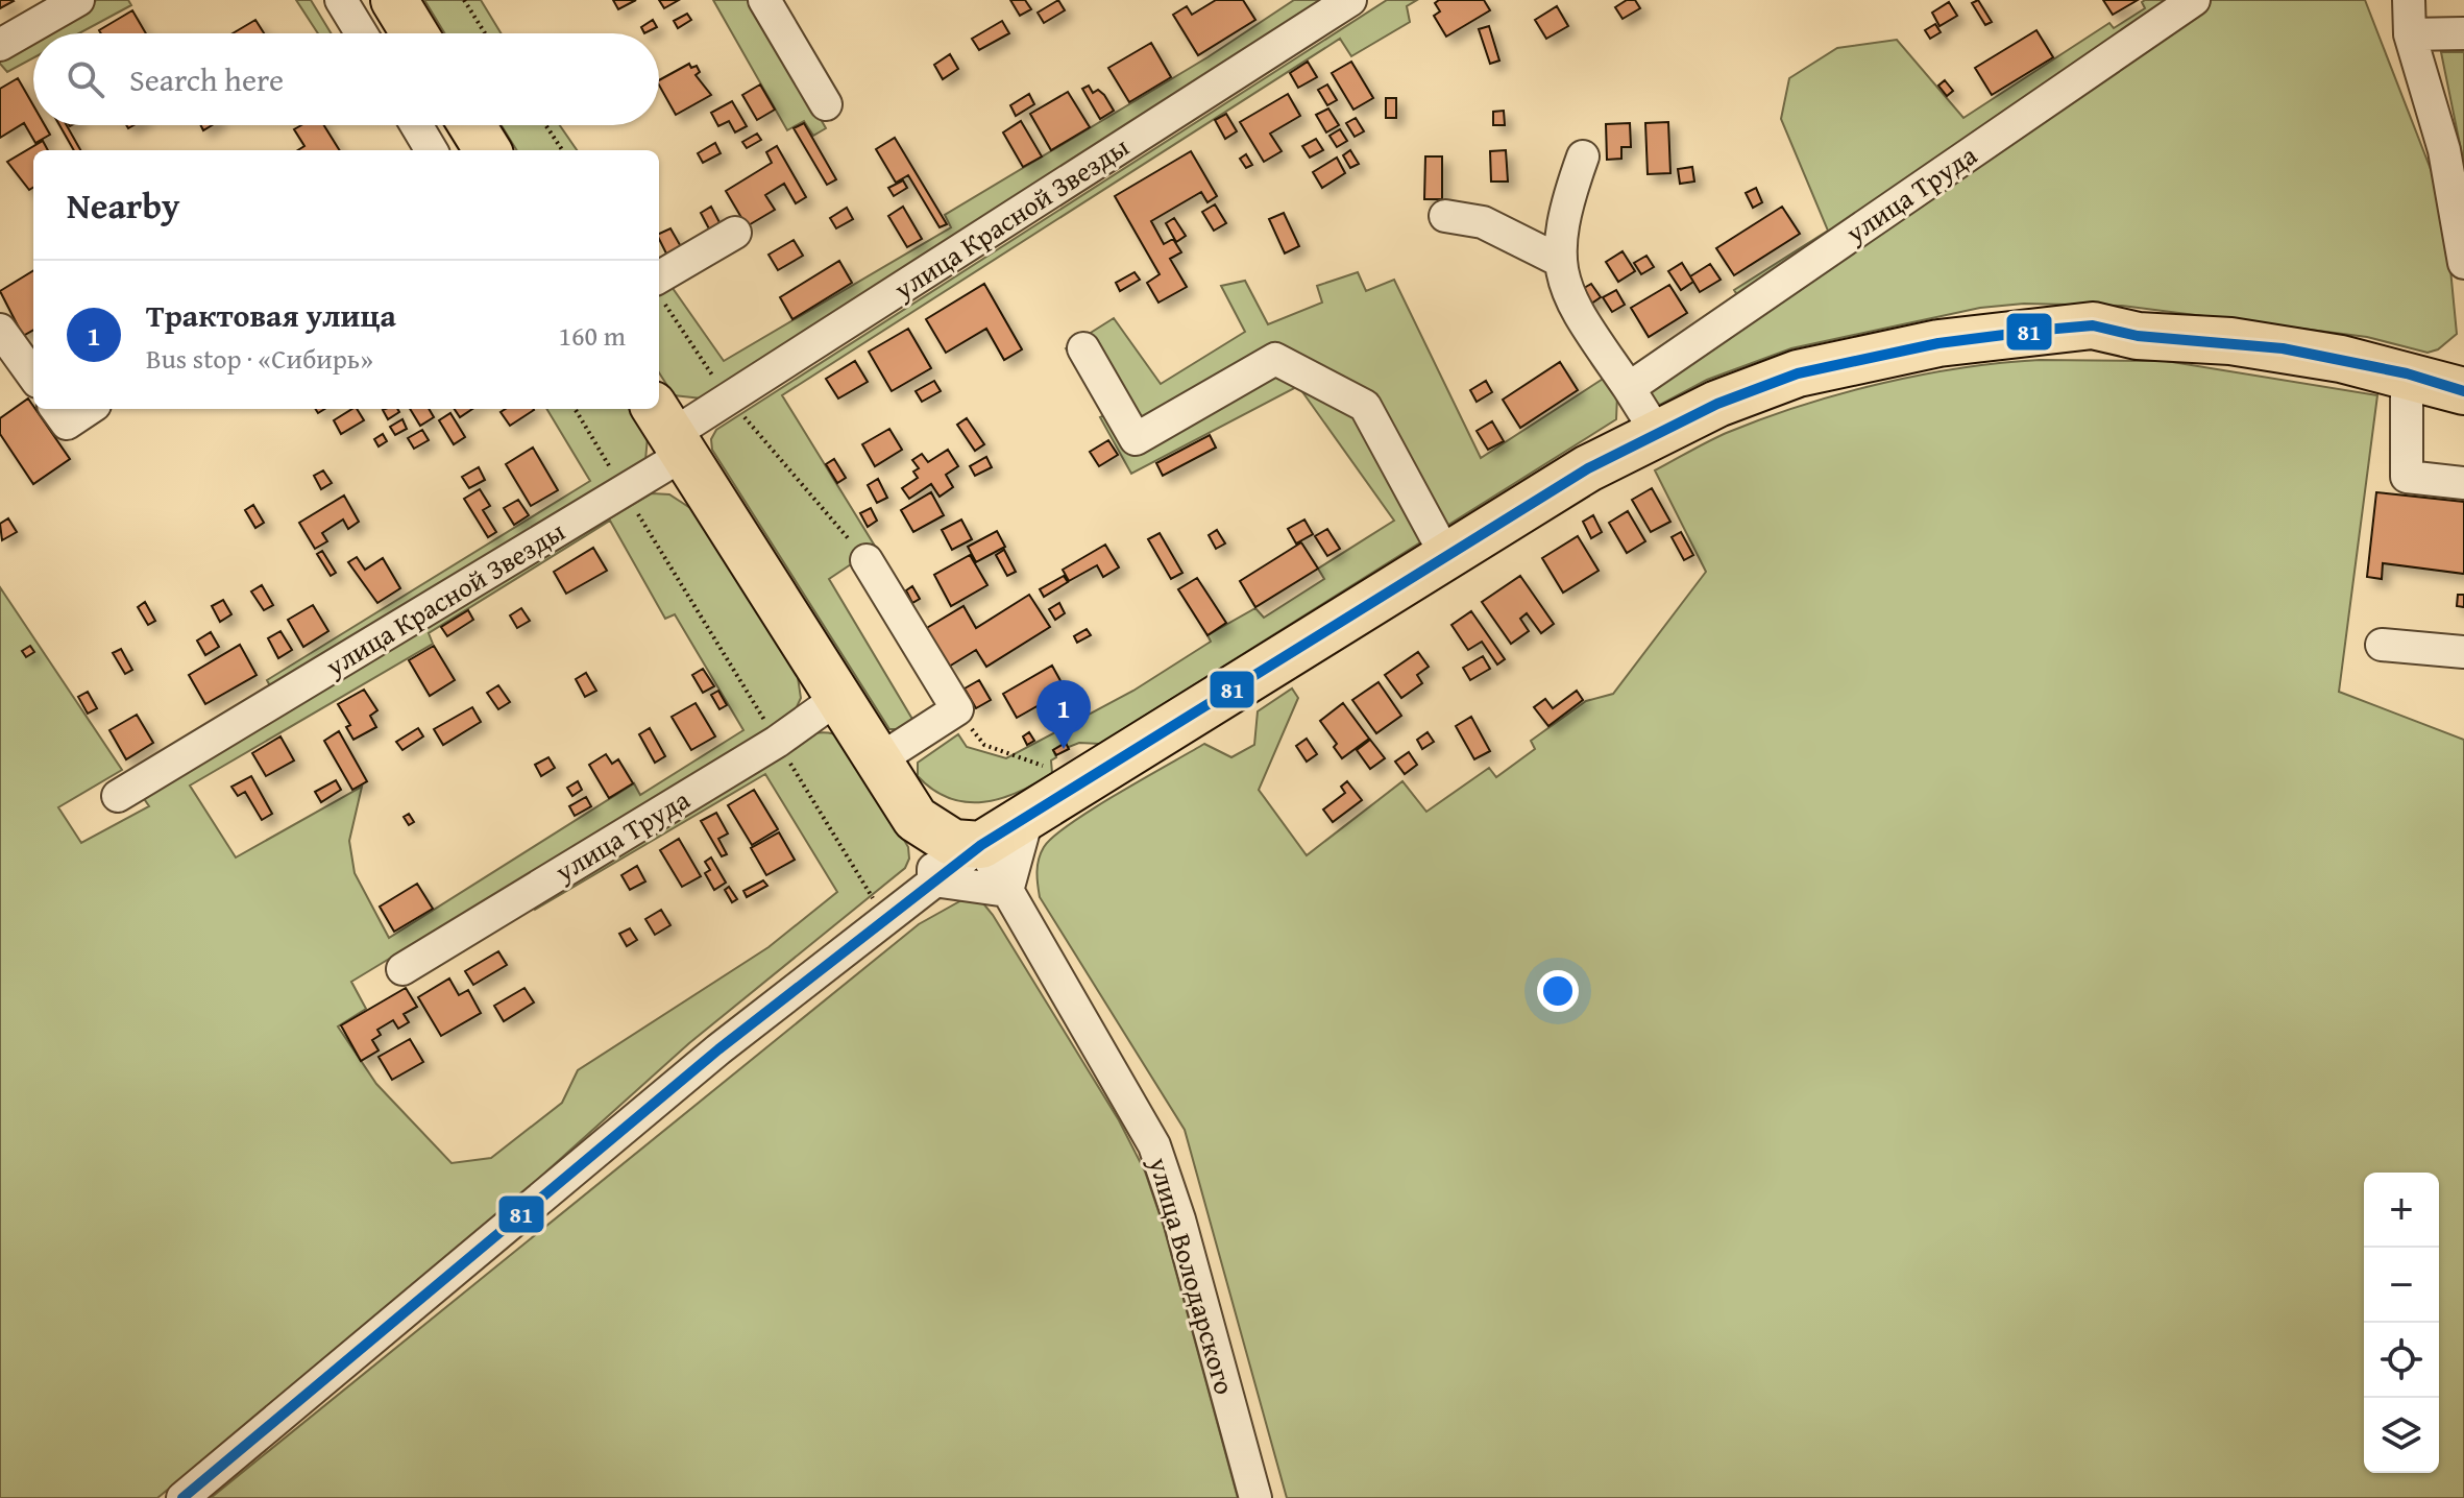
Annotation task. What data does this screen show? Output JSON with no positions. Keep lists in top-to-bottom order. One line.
{"streets":{"street":["улица Труда","улица Красной Звезды","улица Володарского"]},"lines":["transit line 81"],"page":{"search":"Search here","heading":"Nearby","list":[{"mark":"1","name":"Трактовая улица","note":"Bus stop · «Сибирь»","value":"160 m"}],"pins":"1","map_buttons":["+","−"]}}
